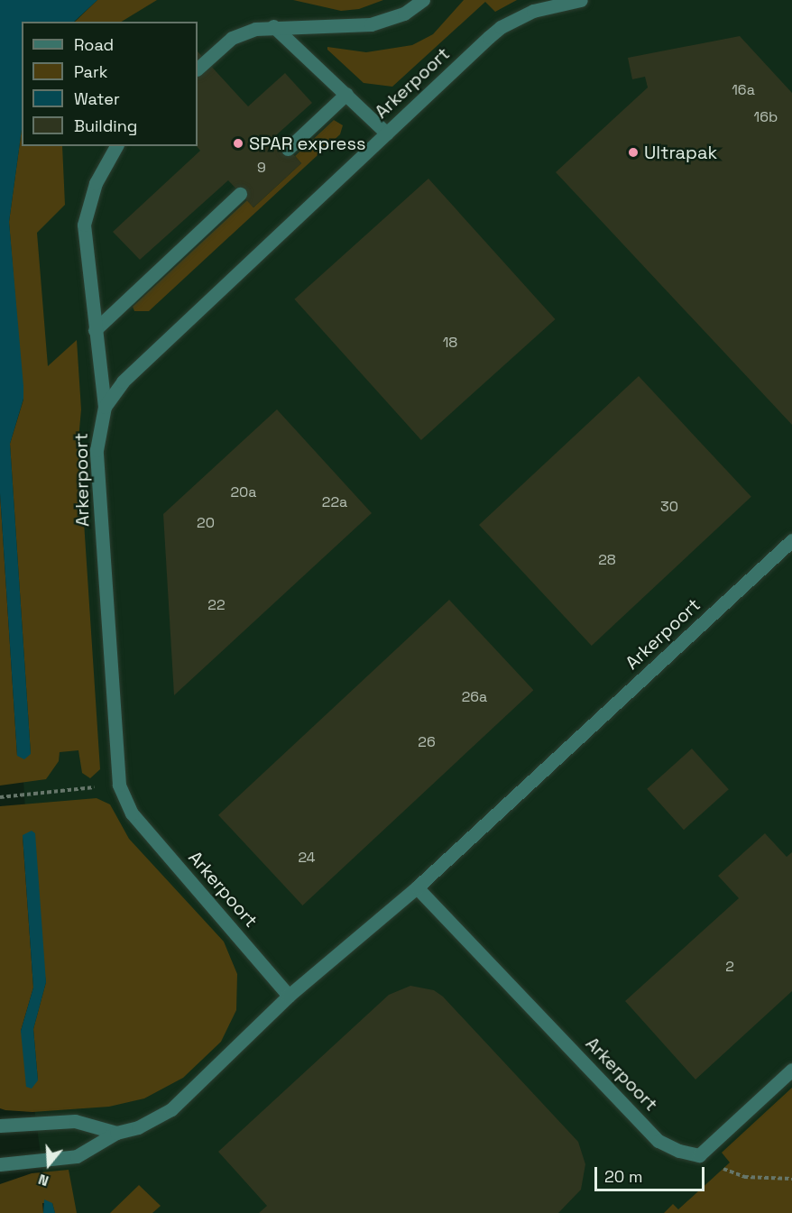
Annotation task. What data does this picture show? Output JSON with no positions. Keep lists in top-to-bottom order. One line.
{"streets":{"street":["Arkerpoort"]},"places":["SPAR express","Ultrapak"],"house_numbers":["16a","16b","9","18","20a","22a","30","20","28","22","26a","26","24","2"],"legend":["Road","Park","Water","Building"],"scale_bar":"20 m","north":"bottom"}
